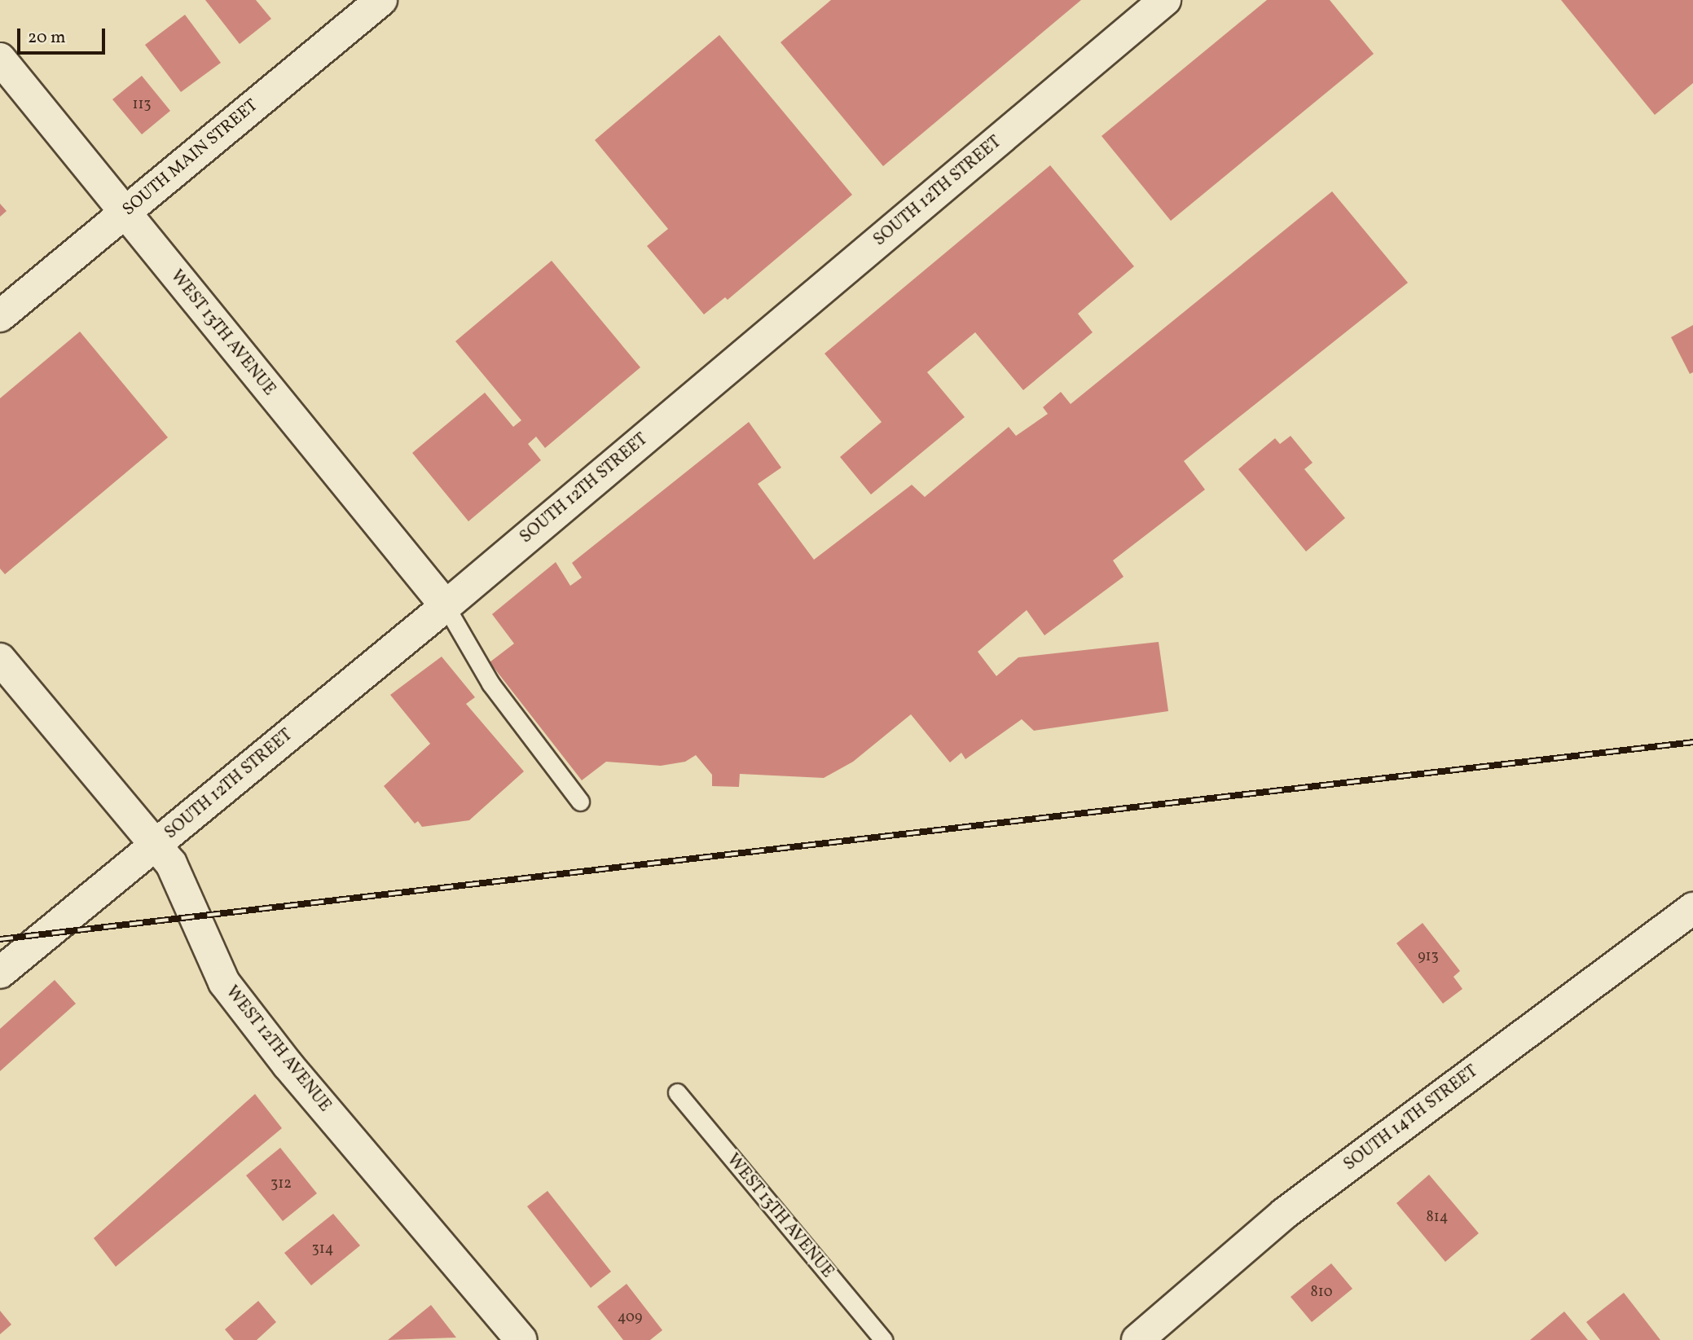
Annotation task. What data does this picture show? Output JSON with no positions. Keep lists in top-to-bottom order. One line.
{"streets":{"street":["SOUTH MAIN STREET","SOUTH 12TH STREET","WEST 13TH AVENUE","WEST 12TH AVENUE","SOUTH 14TH STREET"]},"crossings":[["SOUTH MAIN STREET","WEST 13TH AVENUE"],["SOUTH 12TH STREET","WEST 13TH AVENUE"],["SOUTH 12TH STREET","WEST 12TH AVENUE"]],"house_numbers":["113","913","312","814","314","810","409"],"scale_bar":"20 m"}
